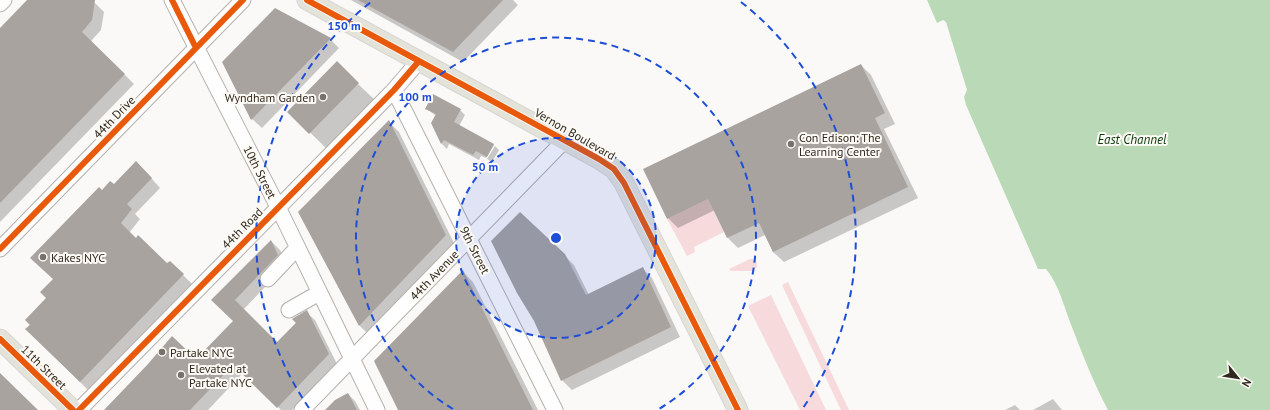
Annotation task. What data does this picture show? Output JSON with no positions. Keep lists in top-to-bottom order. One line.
{"streets":{"main road":["Vernon Boulevard","11th Street"],"street":["44th Drive","10th Street","44th Road","9th Street","44th Avenue"]},"crossings":[["44th Drive","10th Street"],["Vernon Boulevard","44th Road"],["Vernon Boulevard","44th Avenue"],["10th Street","44th Road"],["10th Street","44th Avenue"],["44th Road","9th Street"],["9th Street","44th Avenue"]],"water":["East Channel"],"places":["Wyndham Garden","Con Edison: The Learning Center","Kakes NYC","Partake NYC","Elevated at Partake NYC"],"north":"bottom right","rings":["150 m","100 m","50 m"]}
